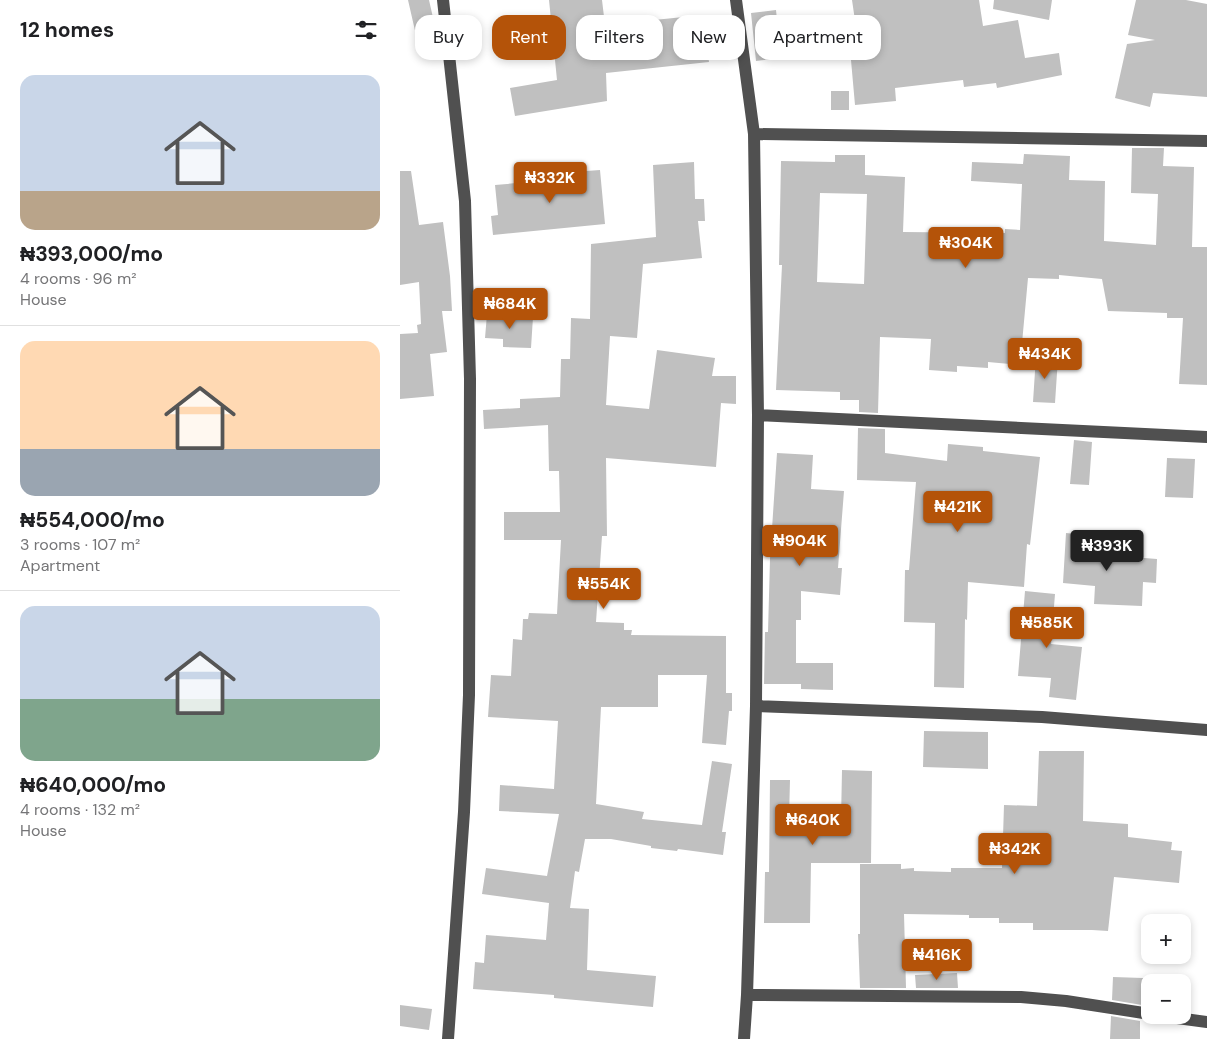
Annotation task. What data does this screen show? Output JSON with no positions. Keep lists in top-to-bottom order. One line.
{"page":{"heading":"12 homes","chip":["Buy","Rent","Filters","New","Apartment"],"list":[{"name":"₦393,000/mo","note":"4 rooms · 96 m² · House"},{"name":"₦554,000/mo","note":"3 rooms · 107 m² · Apartment"},{"name":"₦640,000/mo","note":"4 rooms · 132 m² · House"}],"price":["₦332K","₦304K","₦684K","₦434K","₦421K","₦904K","₦393K","₦554K","₦585K","₦640K","₦342K","₦416K"],"map_buttons":["+","−"]}}
